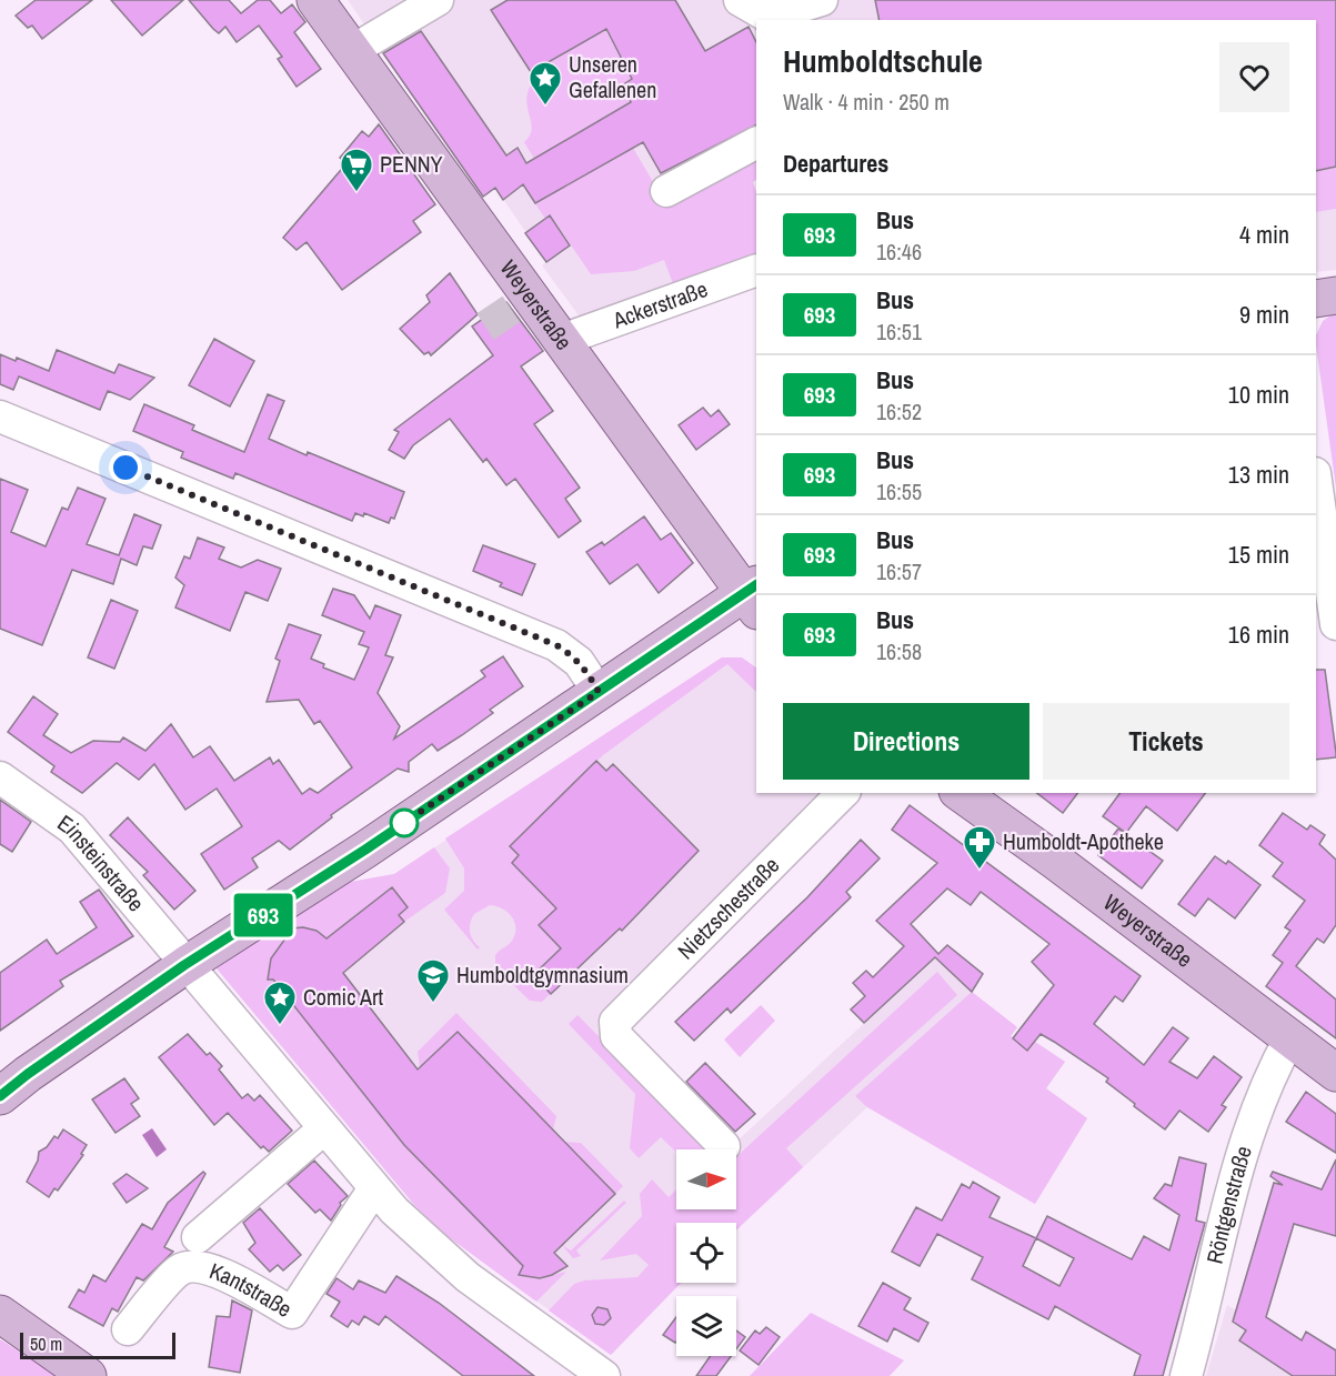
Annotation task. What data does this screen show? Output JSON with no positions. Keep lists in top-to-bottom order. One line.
{"streets":{"main road":["Weyerstraße"],"street":["Ackerstraße","Einsteinstraße","Nietzschestraße","Röntgenstraße","Kantstraße"]},"crossings":[["Weyerstraße","Ackerstraße"],["Weyerstraße","Röntgenstraße"]],"places":{"place":["Unseren Gefallenen","Comic Art"],"supermarket":["PENNY"],"pharmacy":["Humboldt-Apotheke"],"school or university":["Humboldtgymnasium"]},"lines":["bus line 693"],"scale_bar":"50 m","north":"right","page":{"on_map":"693","heading":[["Humboldtschule","Walk · 4 min · 250 m"],"Departures"],"list":[{"mark":"693","name":"Bus","note":"16:46","value":"4 min"},{"mark":"693","name":"Bus","note":"16:51","value":"9 min"},{"mark":"693","name":"Bus","note":"16:52","value":"10 min"},{"mark":"693","name":"Bus","note":"16:55","value":"13 min"},{"mark":"693","name":"Bus","note":"16:57","value":"15 min"},{"mark":"693","name":"Bus","note":"16:58","value":"16 min"}],"buttons":["Directions","Tickets"],"scale":"50 m"}}
